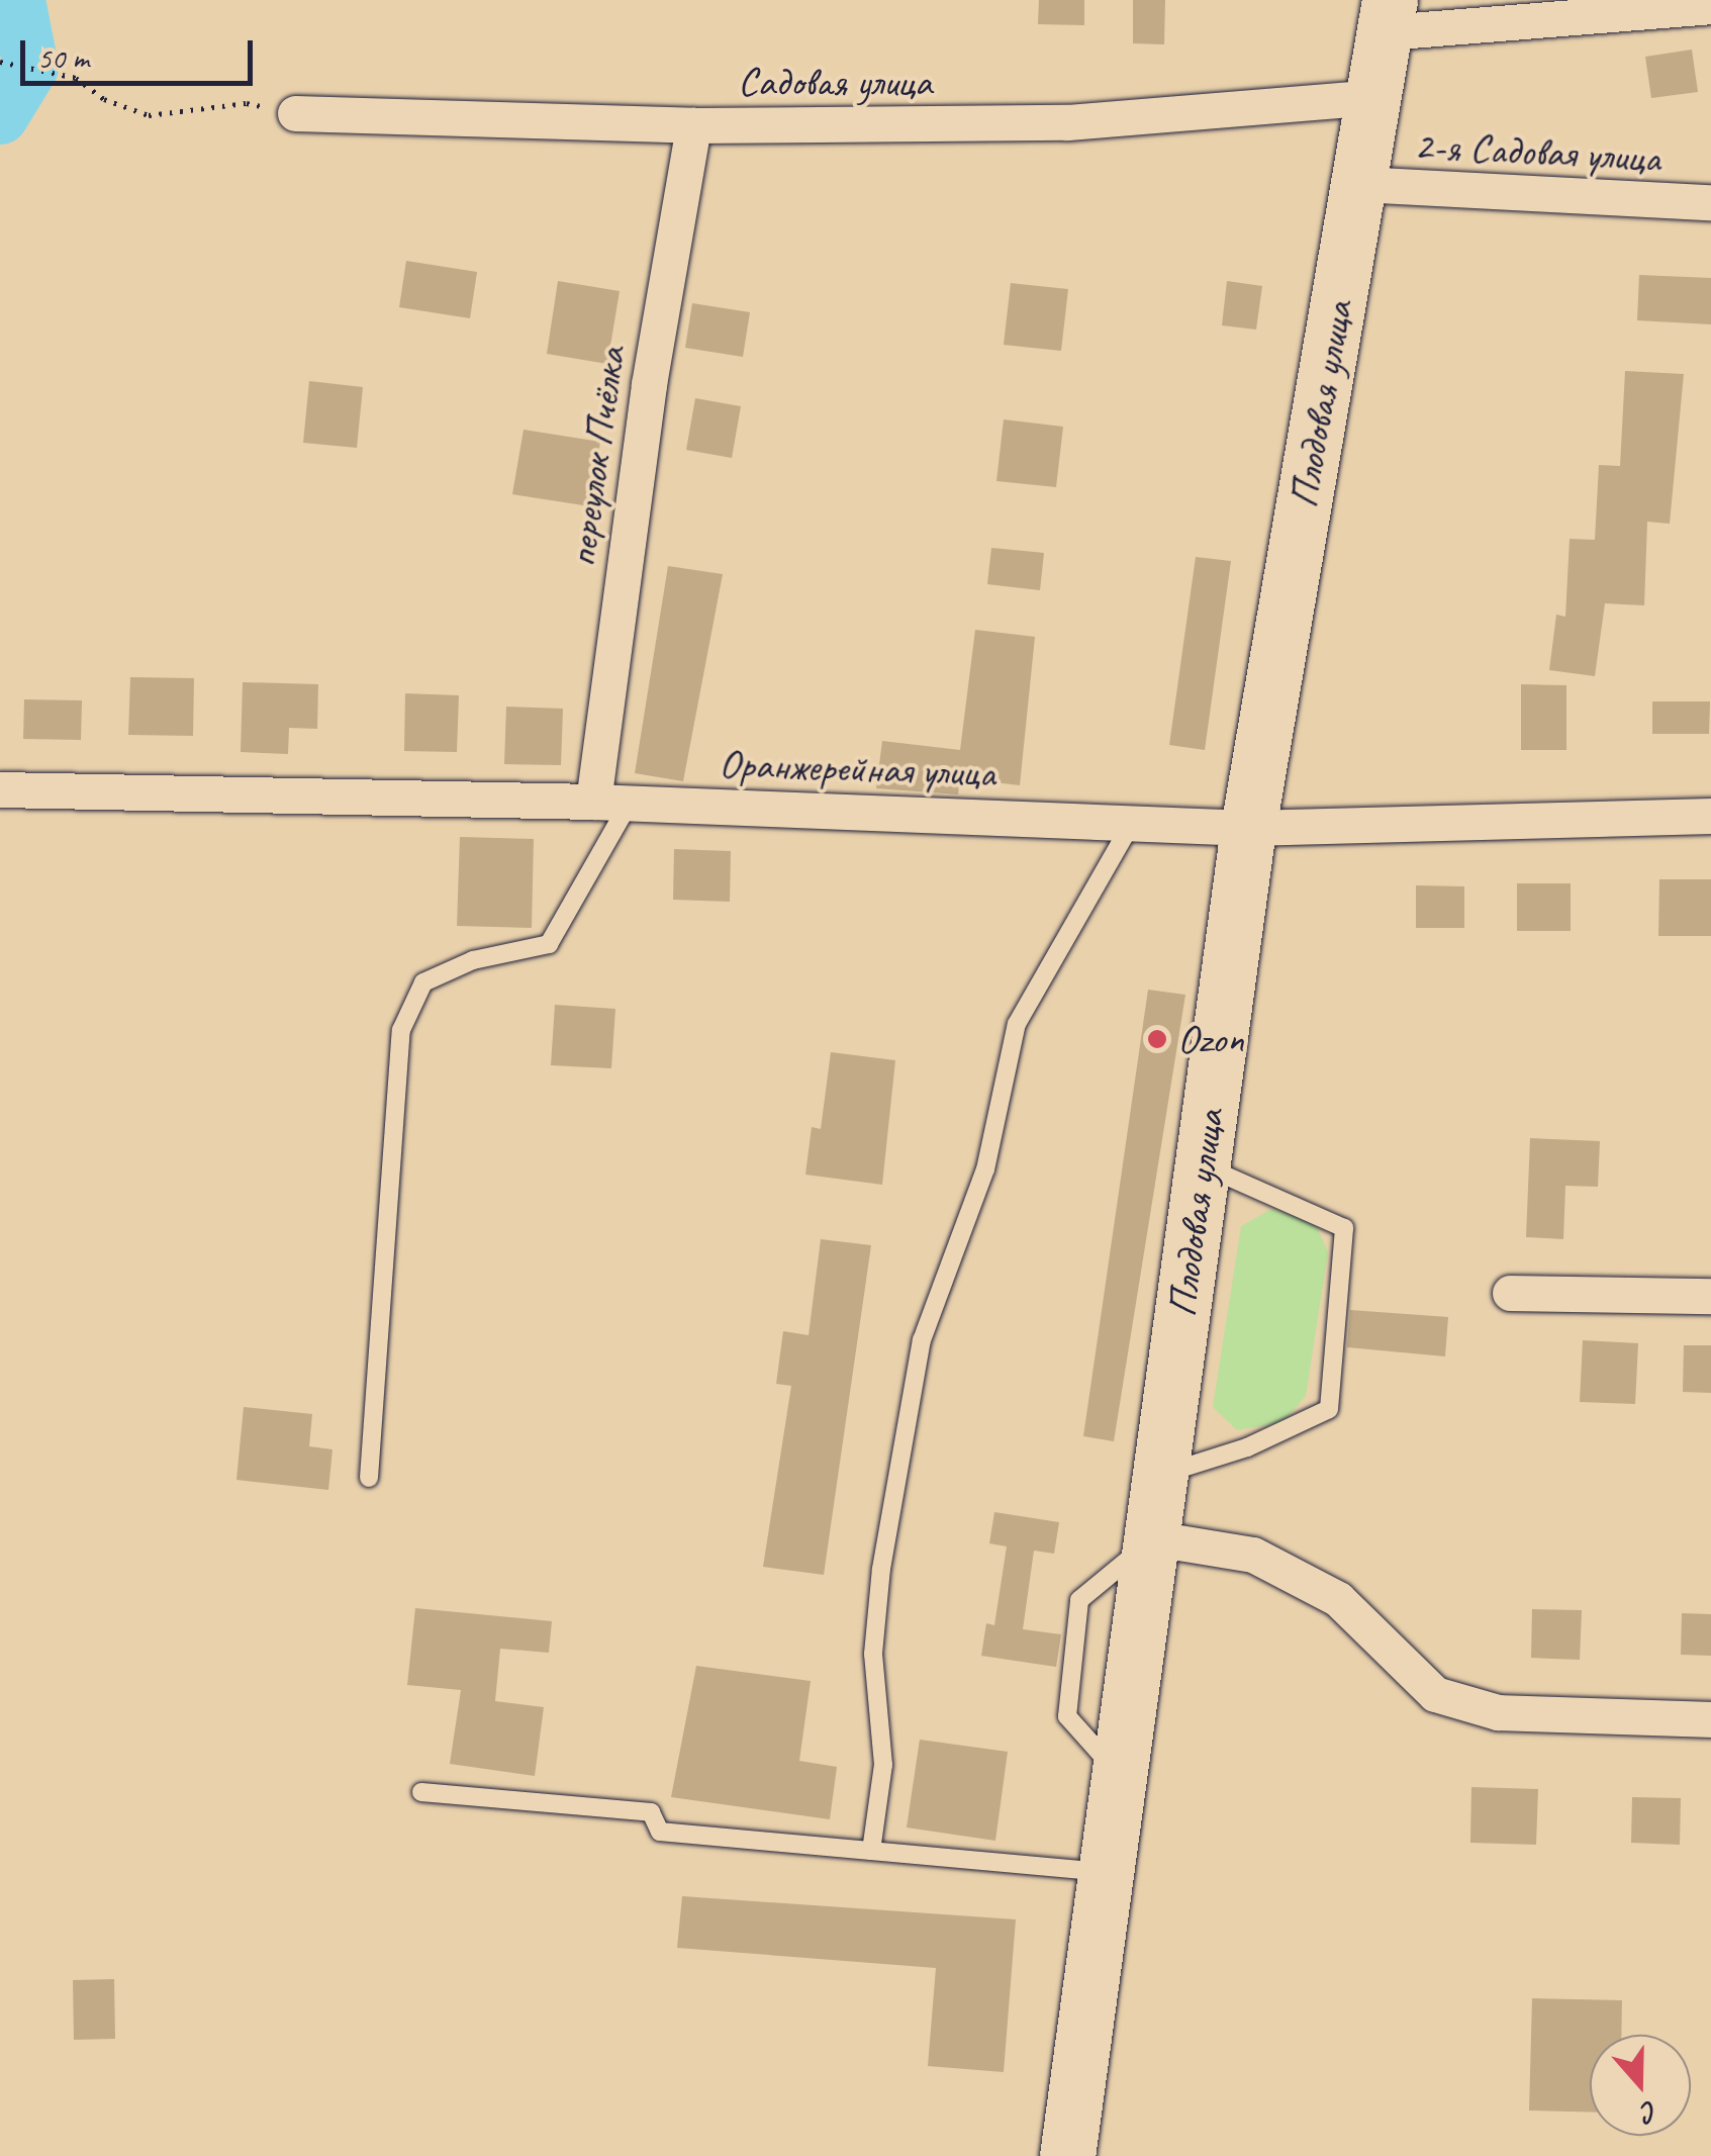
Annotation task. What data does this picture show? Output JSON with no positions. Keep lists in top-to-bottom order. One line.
{"streets":{"main road":["Плодовая улица"],"street":["Садовая улица","2-я Садовая улица","переулок Пчёлка","Оранжерейная улица"]},"crossings":[["Садовая улица","Плодовая улица"],["Садовая улица","переулок Пчёлка"],["2-я Садовая улица","Плодовая улица"],["Плодовая улица","Оранжерейная улица"],["переулок Пчёлка","Оранжерейная улица"]],"places":["Ozon"],"scale_bar":"50 m","north":"bottom"}
